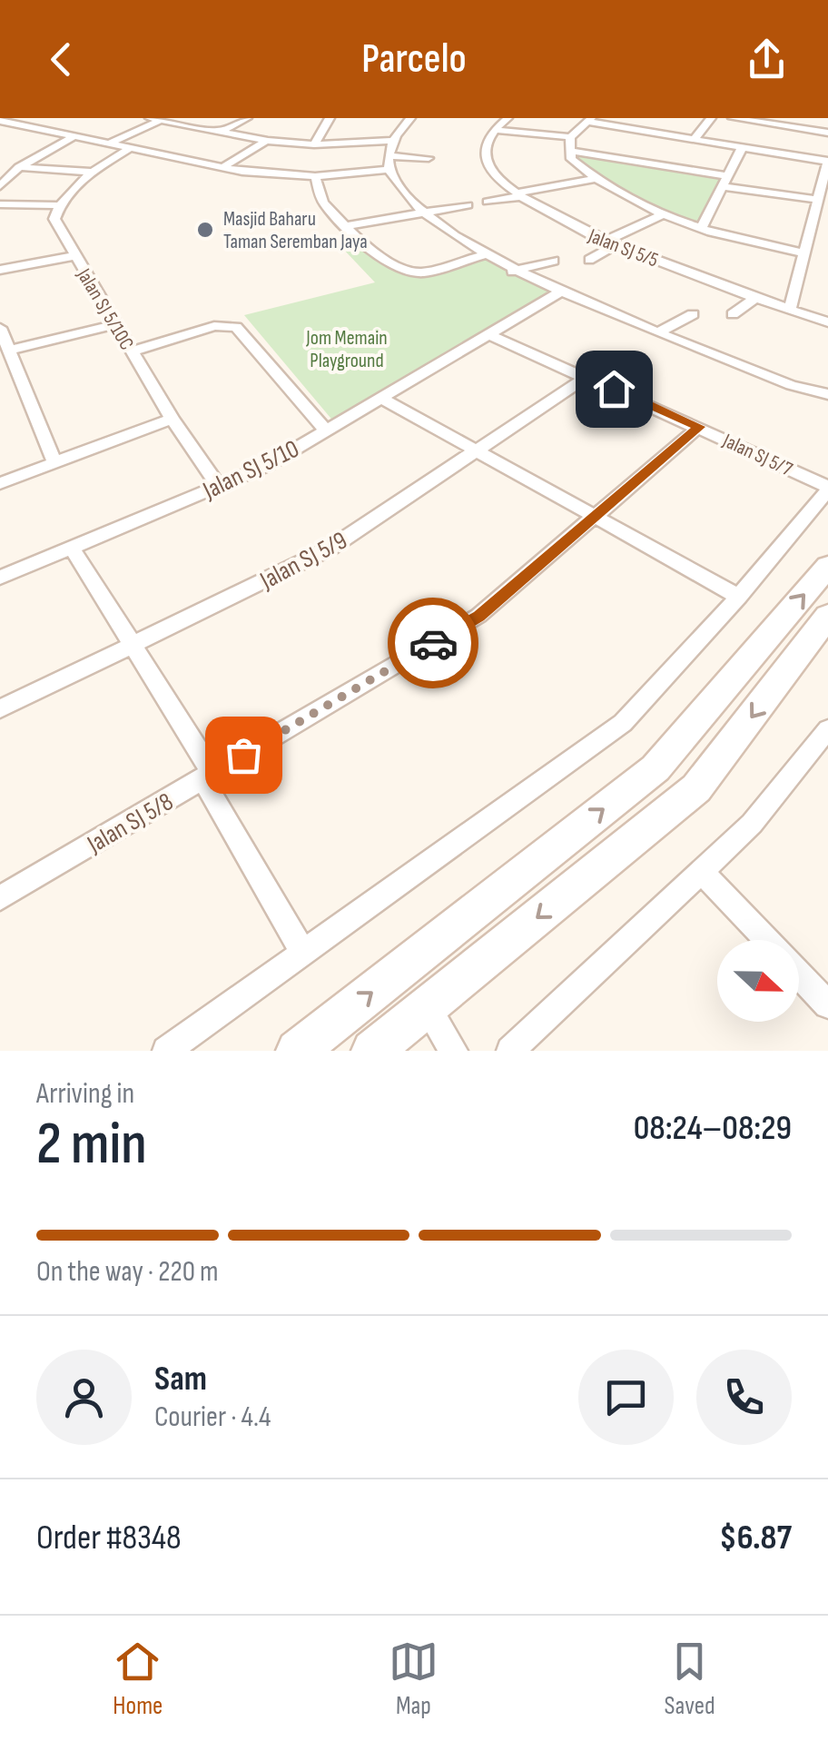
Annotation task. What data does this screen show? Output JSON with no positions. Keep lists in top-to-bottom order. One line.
{"streets":{"street":["Jalan SJ 5/5","Jalan SJ 5/10C","Jalan SJ 5/7","Jalan SJ 5/10","Jalan SJ 5/9","Jalan SJ 5/8"]},"crossings":[["Jalan SJ 5/10C","Jalan SJ 5/10"],["Jalan SJ 5/7","Jalan SJ 5/10"],["Jalan SJ 5/7","Jalan SJ 5/9"],["Jalan SJ 5/7","Jalan SJ 5/8"]],"parks":["Jom Memain Playground"],"places":["Masjid Baharu Taman Seremban Jaya"],"north":"right","page":{"header":"Parcelo","heading":["2 min","Arriving in","08:24–08:29"],"panel":["Sam","Courier · 4.4","Order #8348","$6.87"],"bar":"On the way · 220 m","tabs":["Home","Map","Saved"]}}
